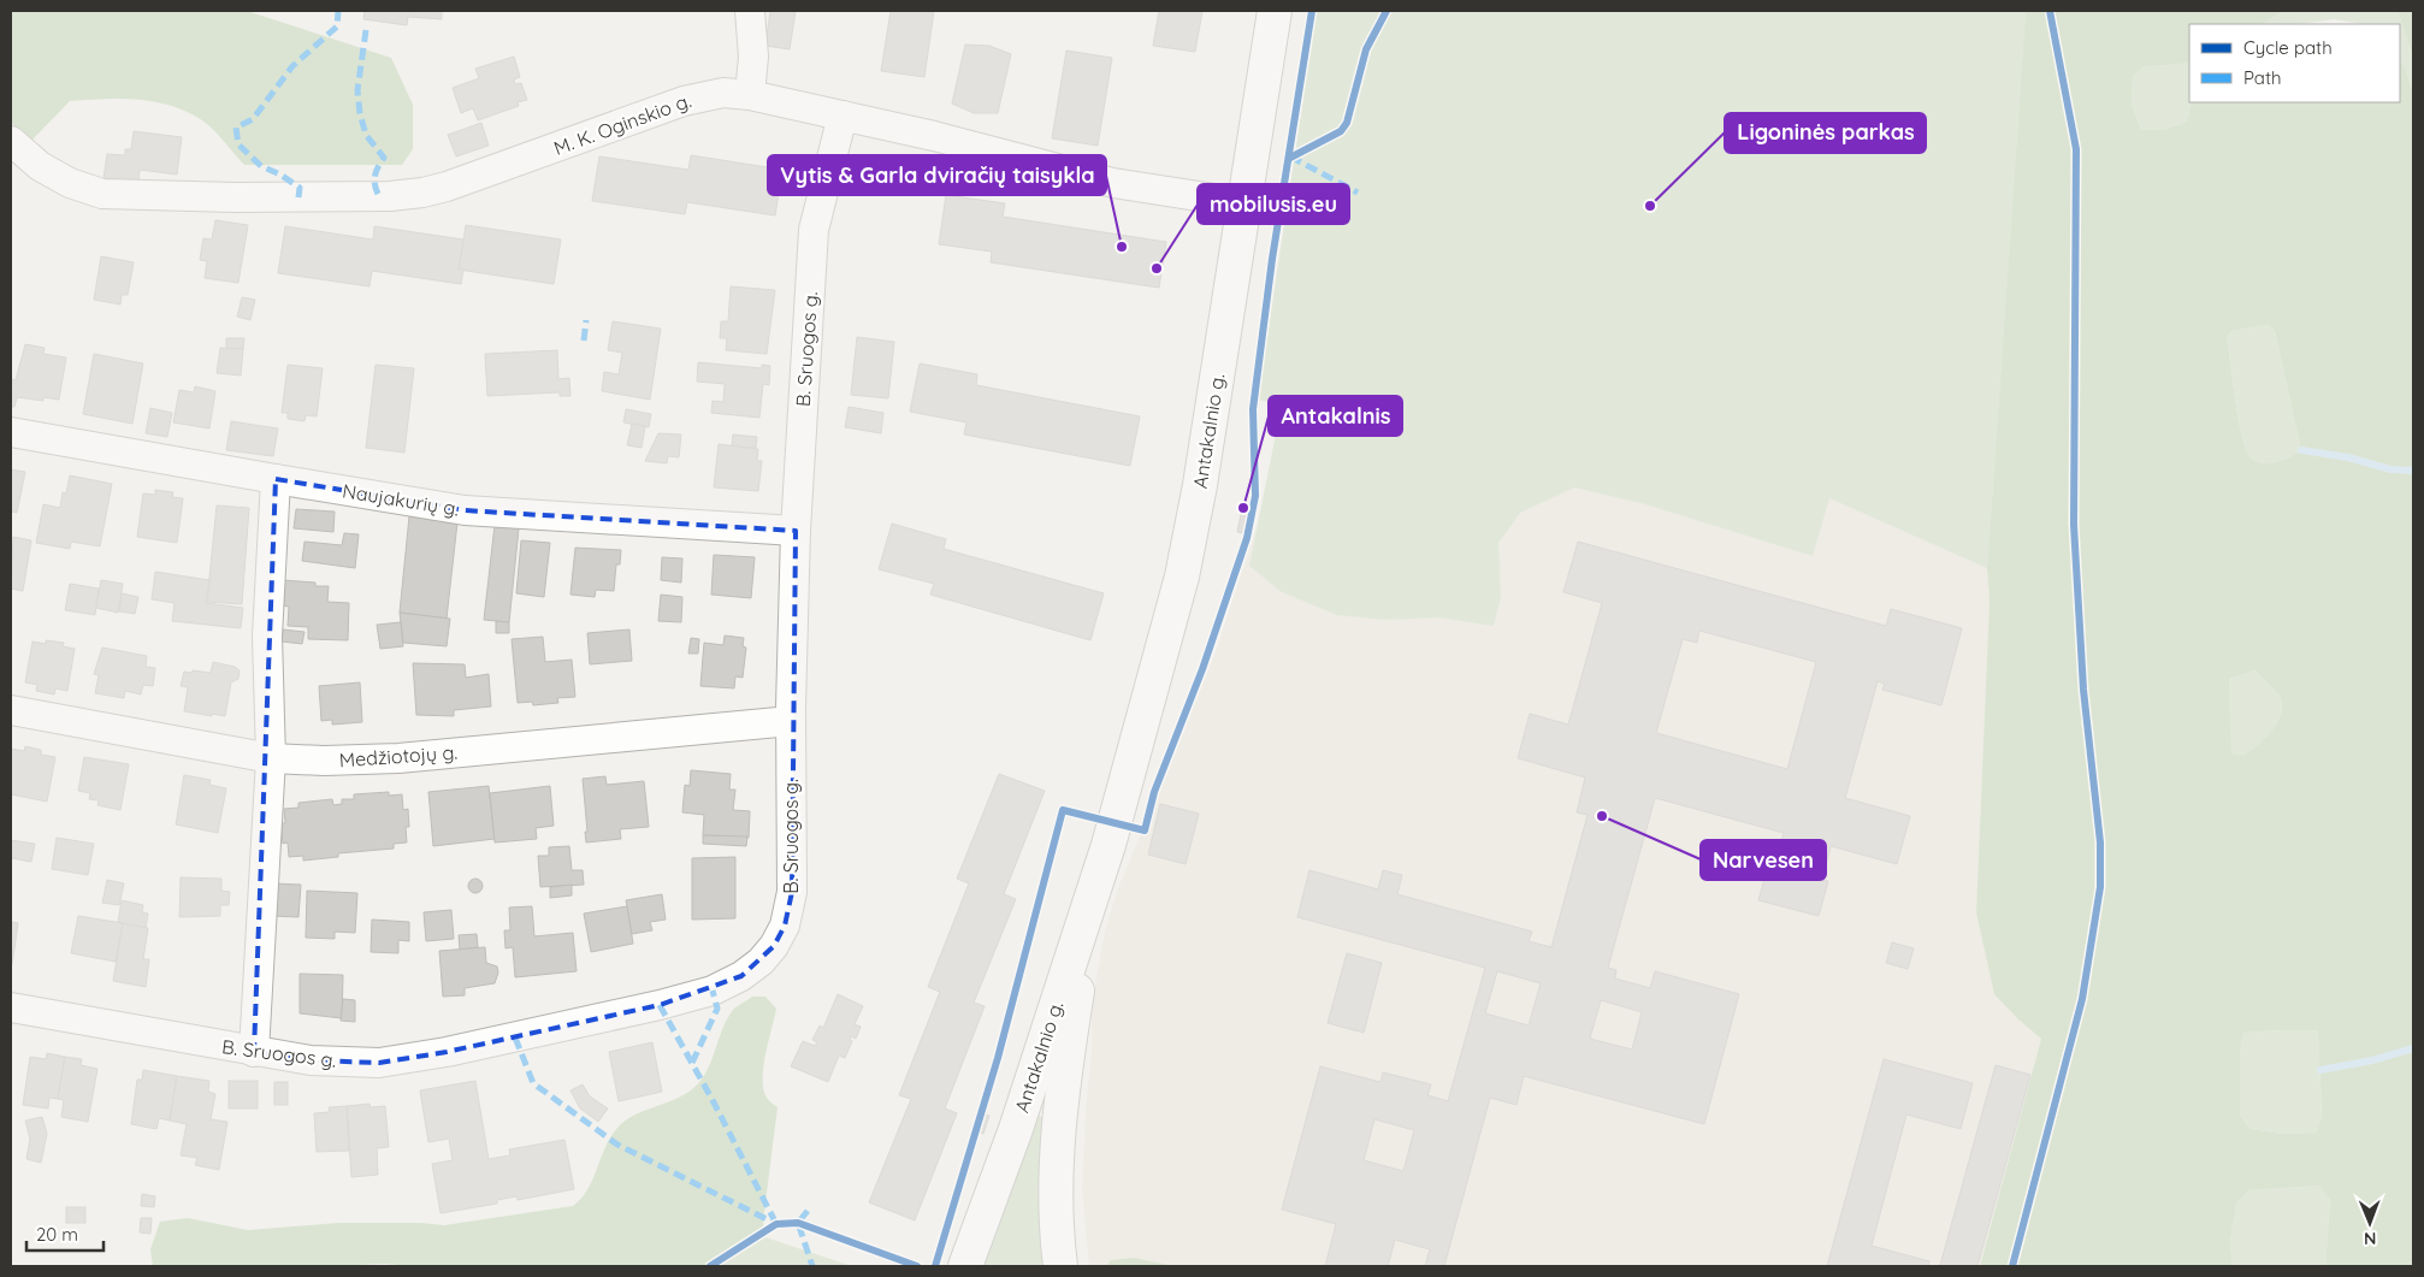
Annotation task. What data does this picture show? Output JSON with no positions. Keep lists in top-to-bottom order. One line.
{"streets":{"main road":["Antakalnio g."],"street":["M. K. Oginskio g.","B. Sruogos g.","Naujakurių g.","Medžiotojų g."]},"crossings":[["M. K. Oginskio g.","B. Sruogos g."],["M. K. Oginskio g.","Antakalnio g."],["B. Sruogos g.","Naujakurių g."],["B. Sruogos g.","Medžiotojų g."]],"places":["Ligoninės parkas","Vytis & Garla dviračių taisykla","mobilusis.eu","Antakalnis","Narvesen"],"legend":["Cycle path","Path"],"scale_bar":"20 m","north":"bottom"}
